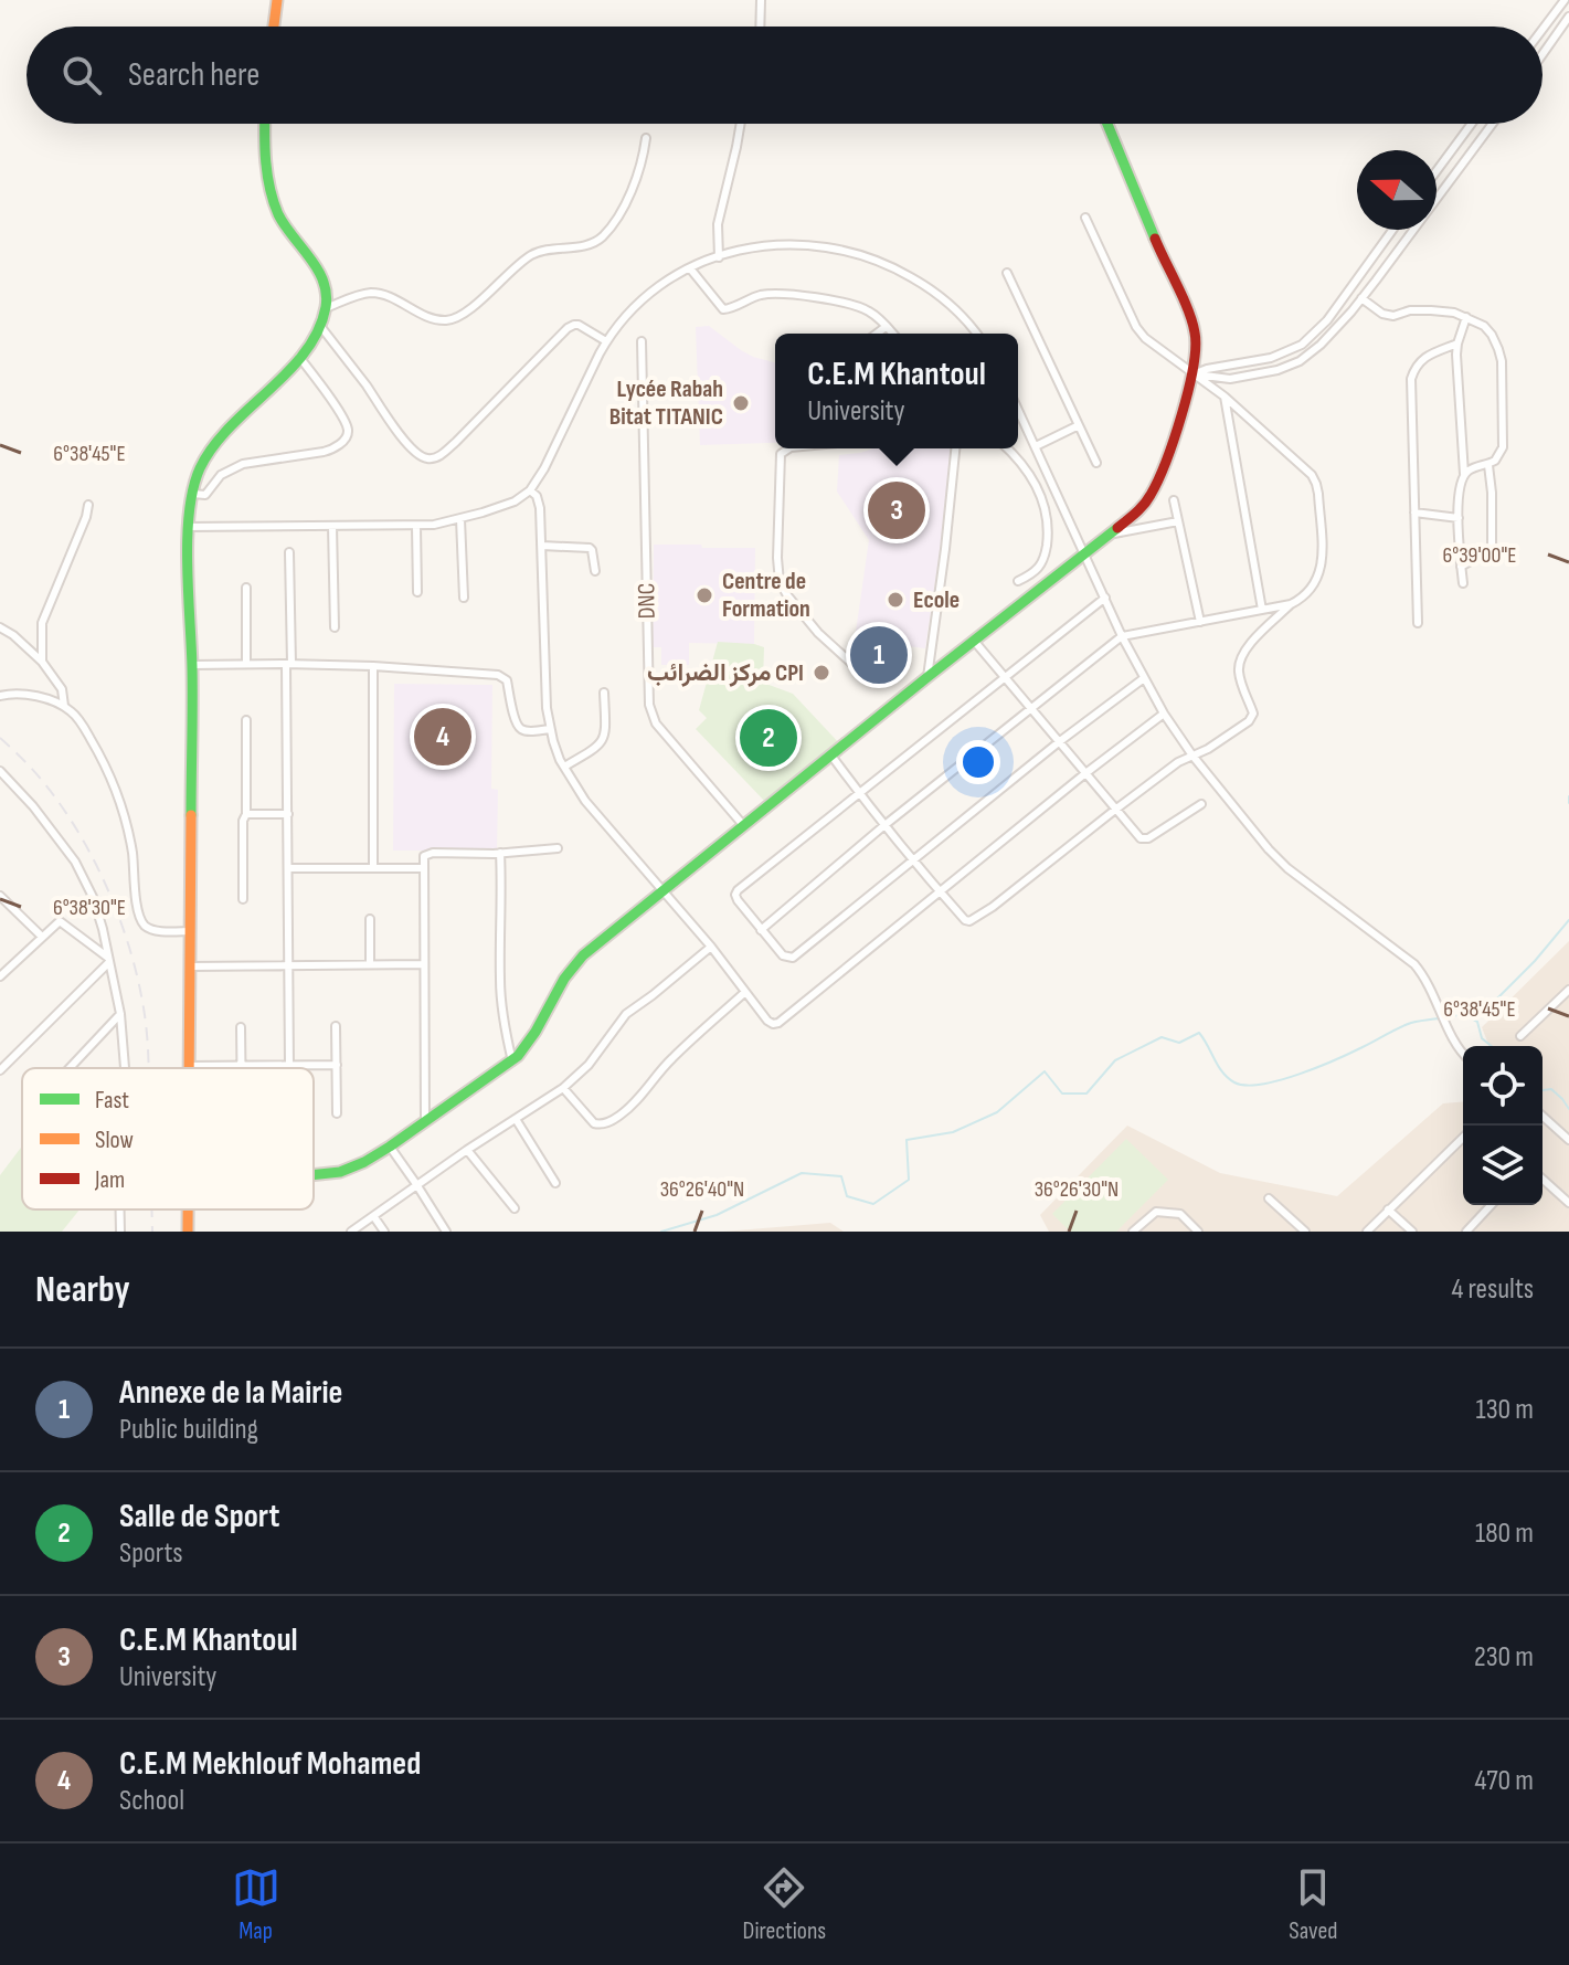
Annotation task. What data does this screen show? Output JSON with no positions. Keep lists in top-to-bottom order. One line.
{"streets":{"street":["DNC"]},"places":["Lycée Rabah Bitat TITANIC","Centre de Formation","Ecole","مركز الضرائب CPI"],"legend":["Fast","Slow","Jam"],"north":"left","page":{"search":"Search here","popup":["C.E.M Khantoul","University"],"pins":["3","1","4","2"],"heading":["Nearby","4 results"],"list":[{"mark":"1","name":"Annexe de la Mairie","note":"Public building","value":"130 m"},{"mark":"2","name":"Salle de Sport","note":"Sports","value":"180 m"},{"mark":"3","name":"C.E.M Khantoul","note":"University","value":"230 m"},{"mark":"4","name":"C.E.M Mekhlouf Mohamed","note":"School","value":"470 m"}],"nav":["Map","Directions","Saved"]},"coordinates":["6°38'45\"E","6°39'00\"E","6°38'30\"E","36°26'40\"N","36°26'30\"N"]}
